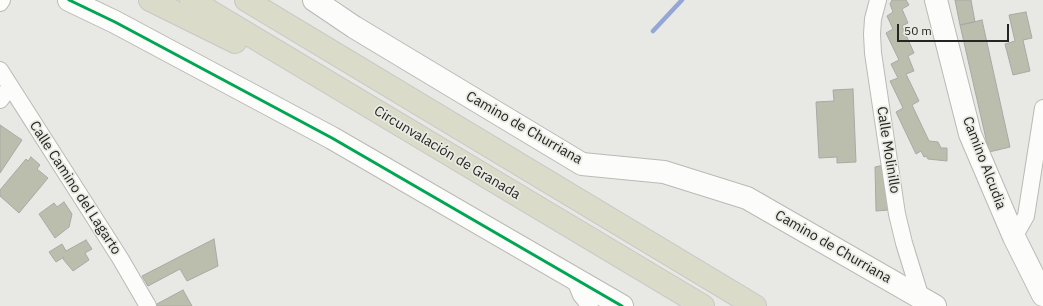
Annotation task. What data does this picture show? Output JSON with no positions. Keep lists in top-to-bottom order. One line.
{"streets":{"highway":["Circunvalación de Granada"],"street":["Camino de Churriana","Calle Molinillo","Camino Alcudia","Calle Camino del Lagarto"]},"crossings":[["Camino de Churriana","Calle Molinillo"]],"scale_bar":"50 m"}
